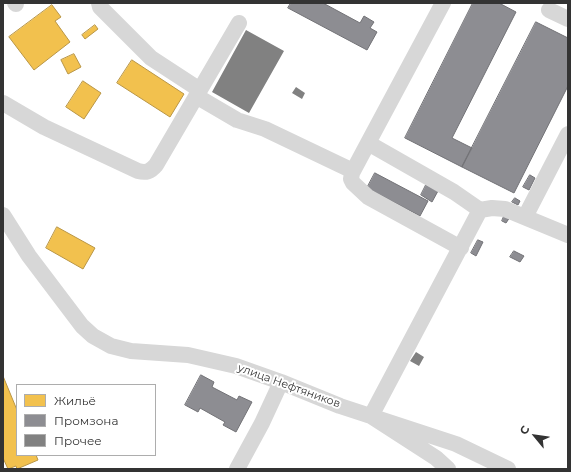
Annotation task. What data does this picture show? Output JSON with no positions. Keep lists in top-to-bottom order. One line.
{"streets":{"street":["улица Нефтяников"]},"legend":["Жильё","Промзона","Прочее"],"north":"top left"}
